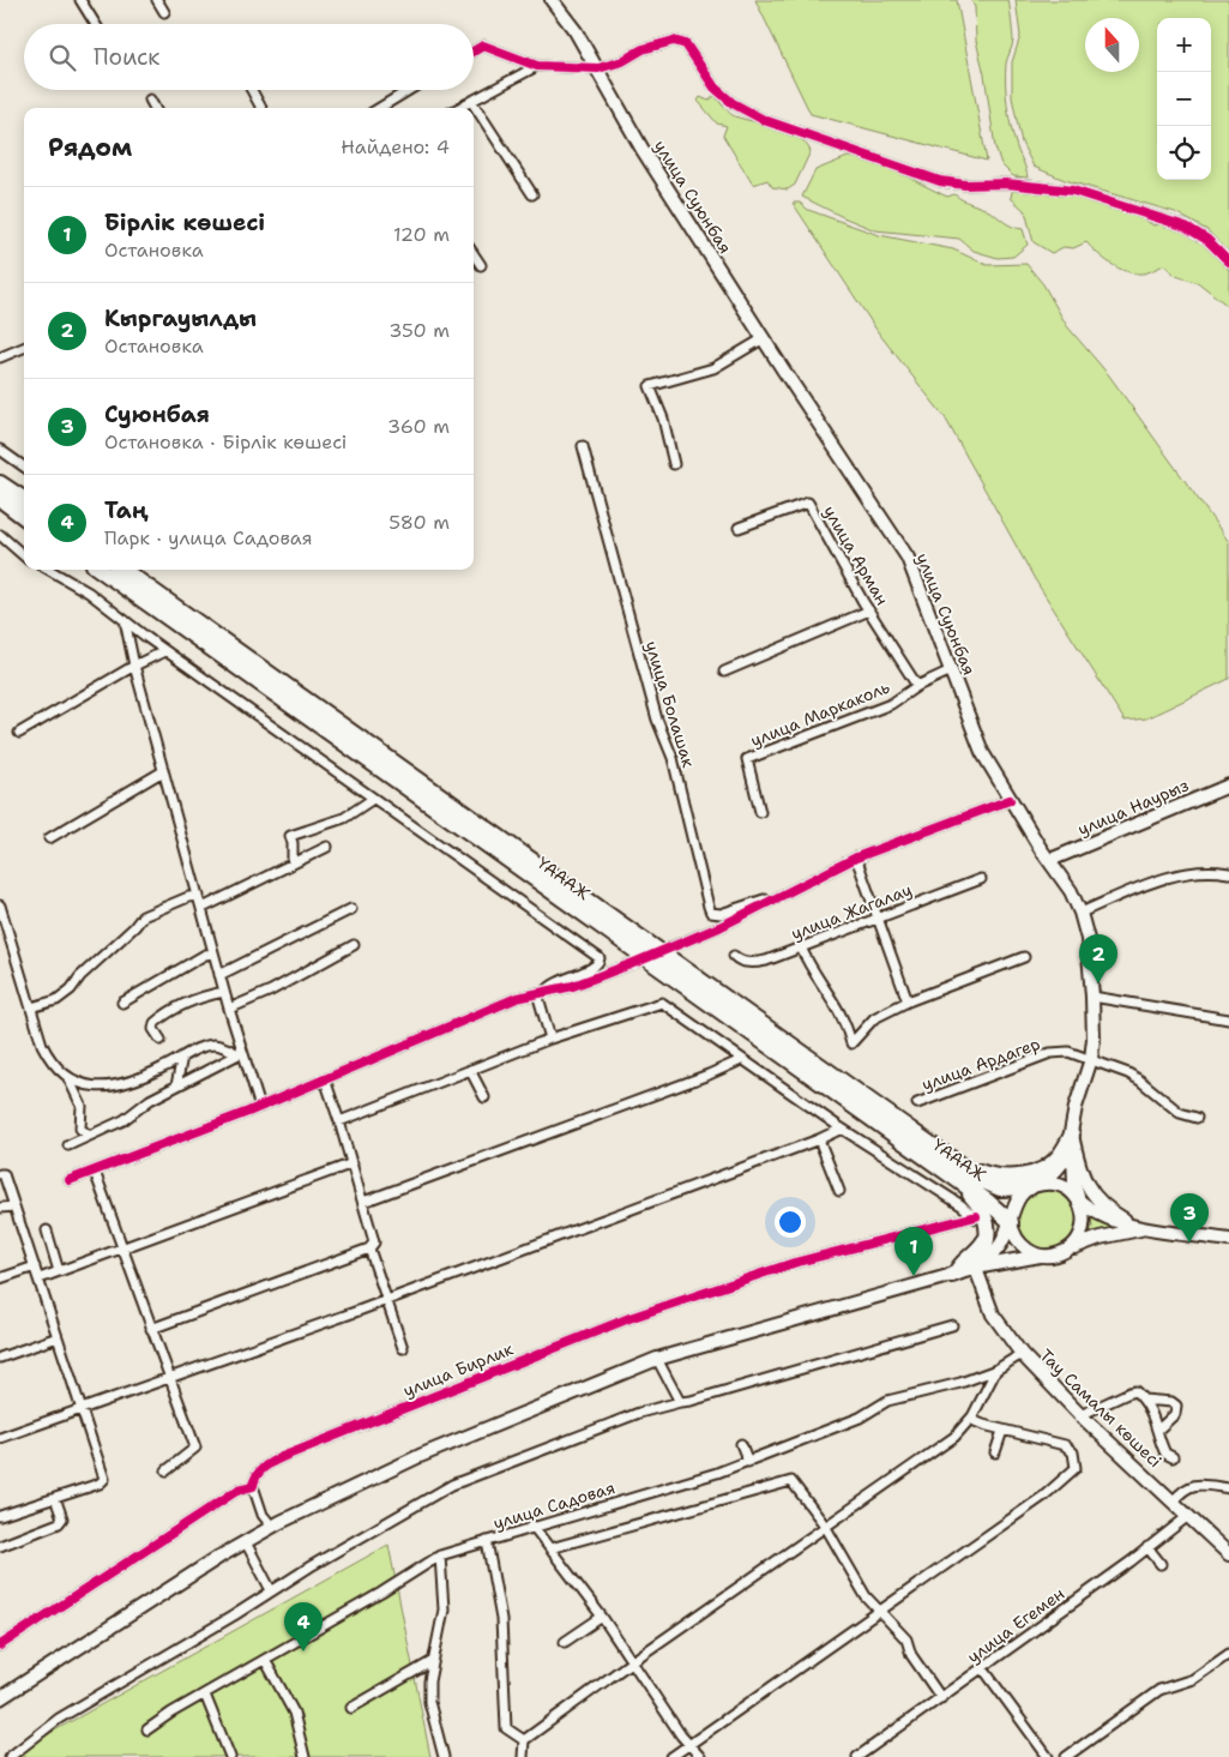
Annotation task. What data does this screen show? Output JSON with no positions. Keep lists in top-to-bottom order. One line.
{"streets":{"highway":["ҮАААЖ"],"main road":["улица Суюнбая","улица Наурыз","Тау Самалы көшесі"],"street":["улица Арман","улица Болашак","улица Маркаколь","улица Жагалау","улица Ардагер","улица Бирлик","улица Садовая","улица Егемен"]},"crossings":[["улица Суюнбая","улица Маркаколь"],["улица Суюнбая","улица Наурыз"],["улица Суюнбая","ҮАААЖ"],["улица Суюнбая","улица Ардагер"],["улица Арман","улица Маркаколь"],["Тау Самалы көшесі","улица Садовая"],["Тау Самалы көшесі","улица Егемен"]],"north":"top","page":{"map_buttons":["+","−"],"search":"Поиск","heading":["Рядом","Найдено: 4"],"list":[{"mark":"1","name":"Бірлік көшесі","note":"Остановка","value":"120 m"},{"mark":"2","name":"Кыргауылды","note":"Остановка","value":"350 m"},{"mark":"3","name":"Суюнбая","note":"Остановка · Бірлік көшесі","value":"360 m"},{"mark":"4","name":"Таң","note":"Парк · улица Садовая","value":"580 m"}],"pins":["2","3","1","4"]}}
